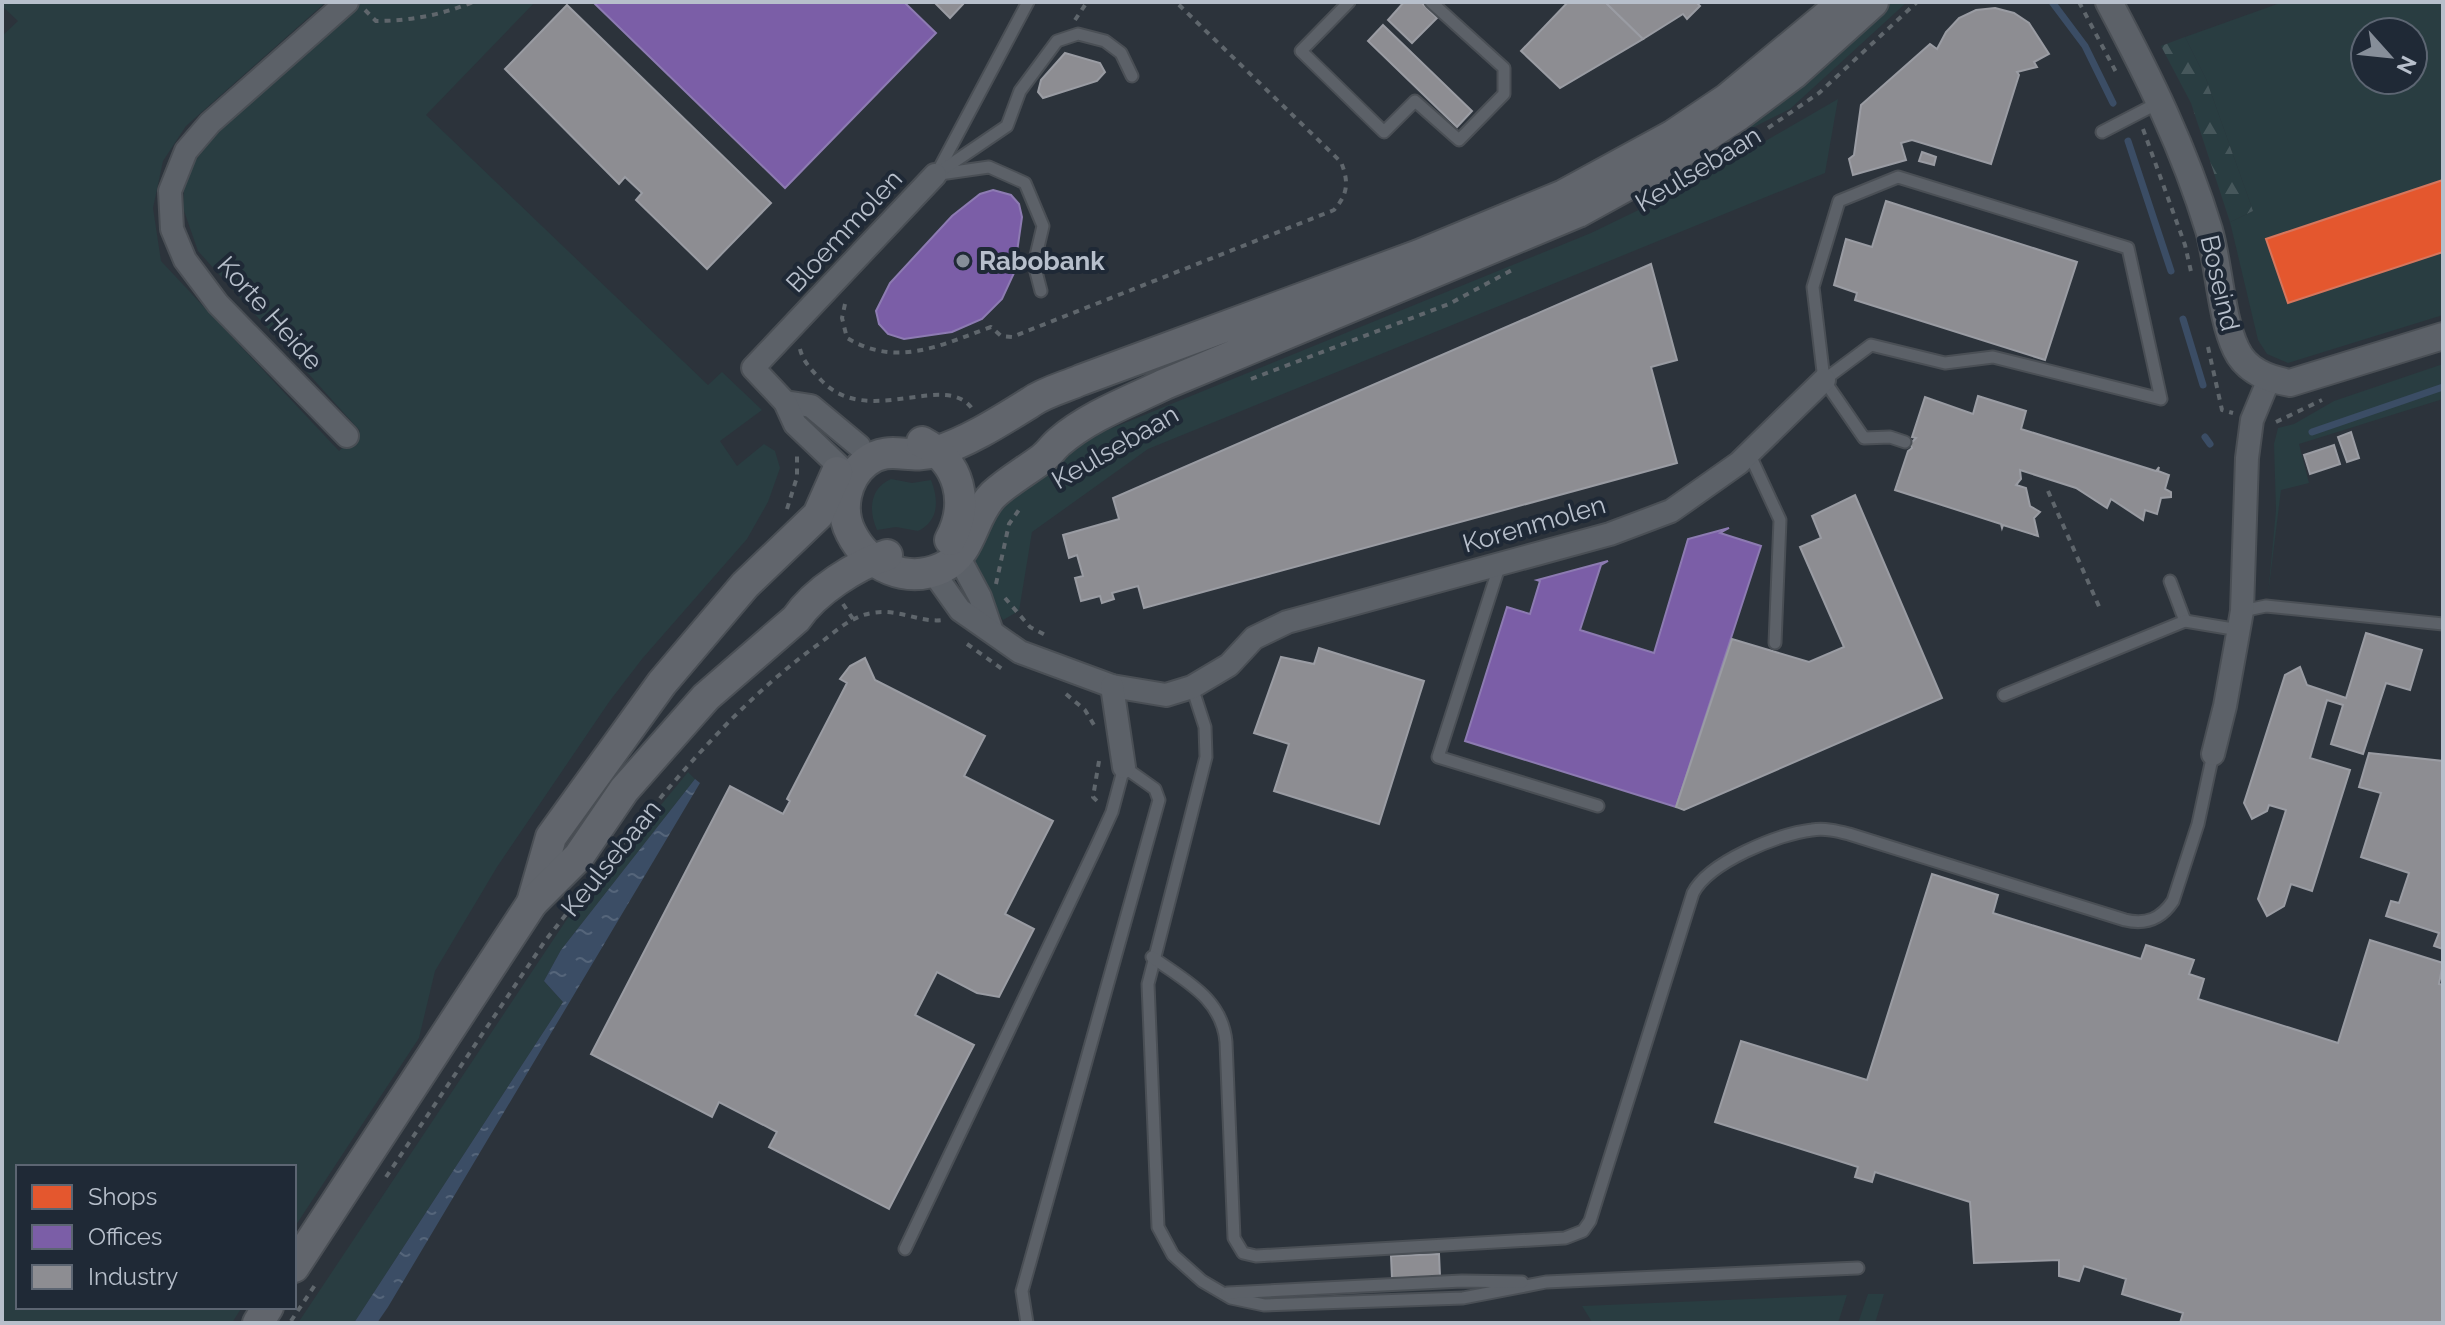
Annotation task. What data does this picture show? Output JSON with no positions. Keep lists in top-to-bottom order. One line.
{"streets":{"main road":["Keulsebaan"],"street":["Bloemmolen","Boseind","Korte Heide","Korenmolen"]},"crossings":[["Keulsebaan","Bloemmolen"],["Keulsebaan","Korenmolen"],["Bloemmolen","Korenmolen"]],"places":["Rabobank"],"legend":["Shops","Offices","Industry"],"north":"bottom right"}
